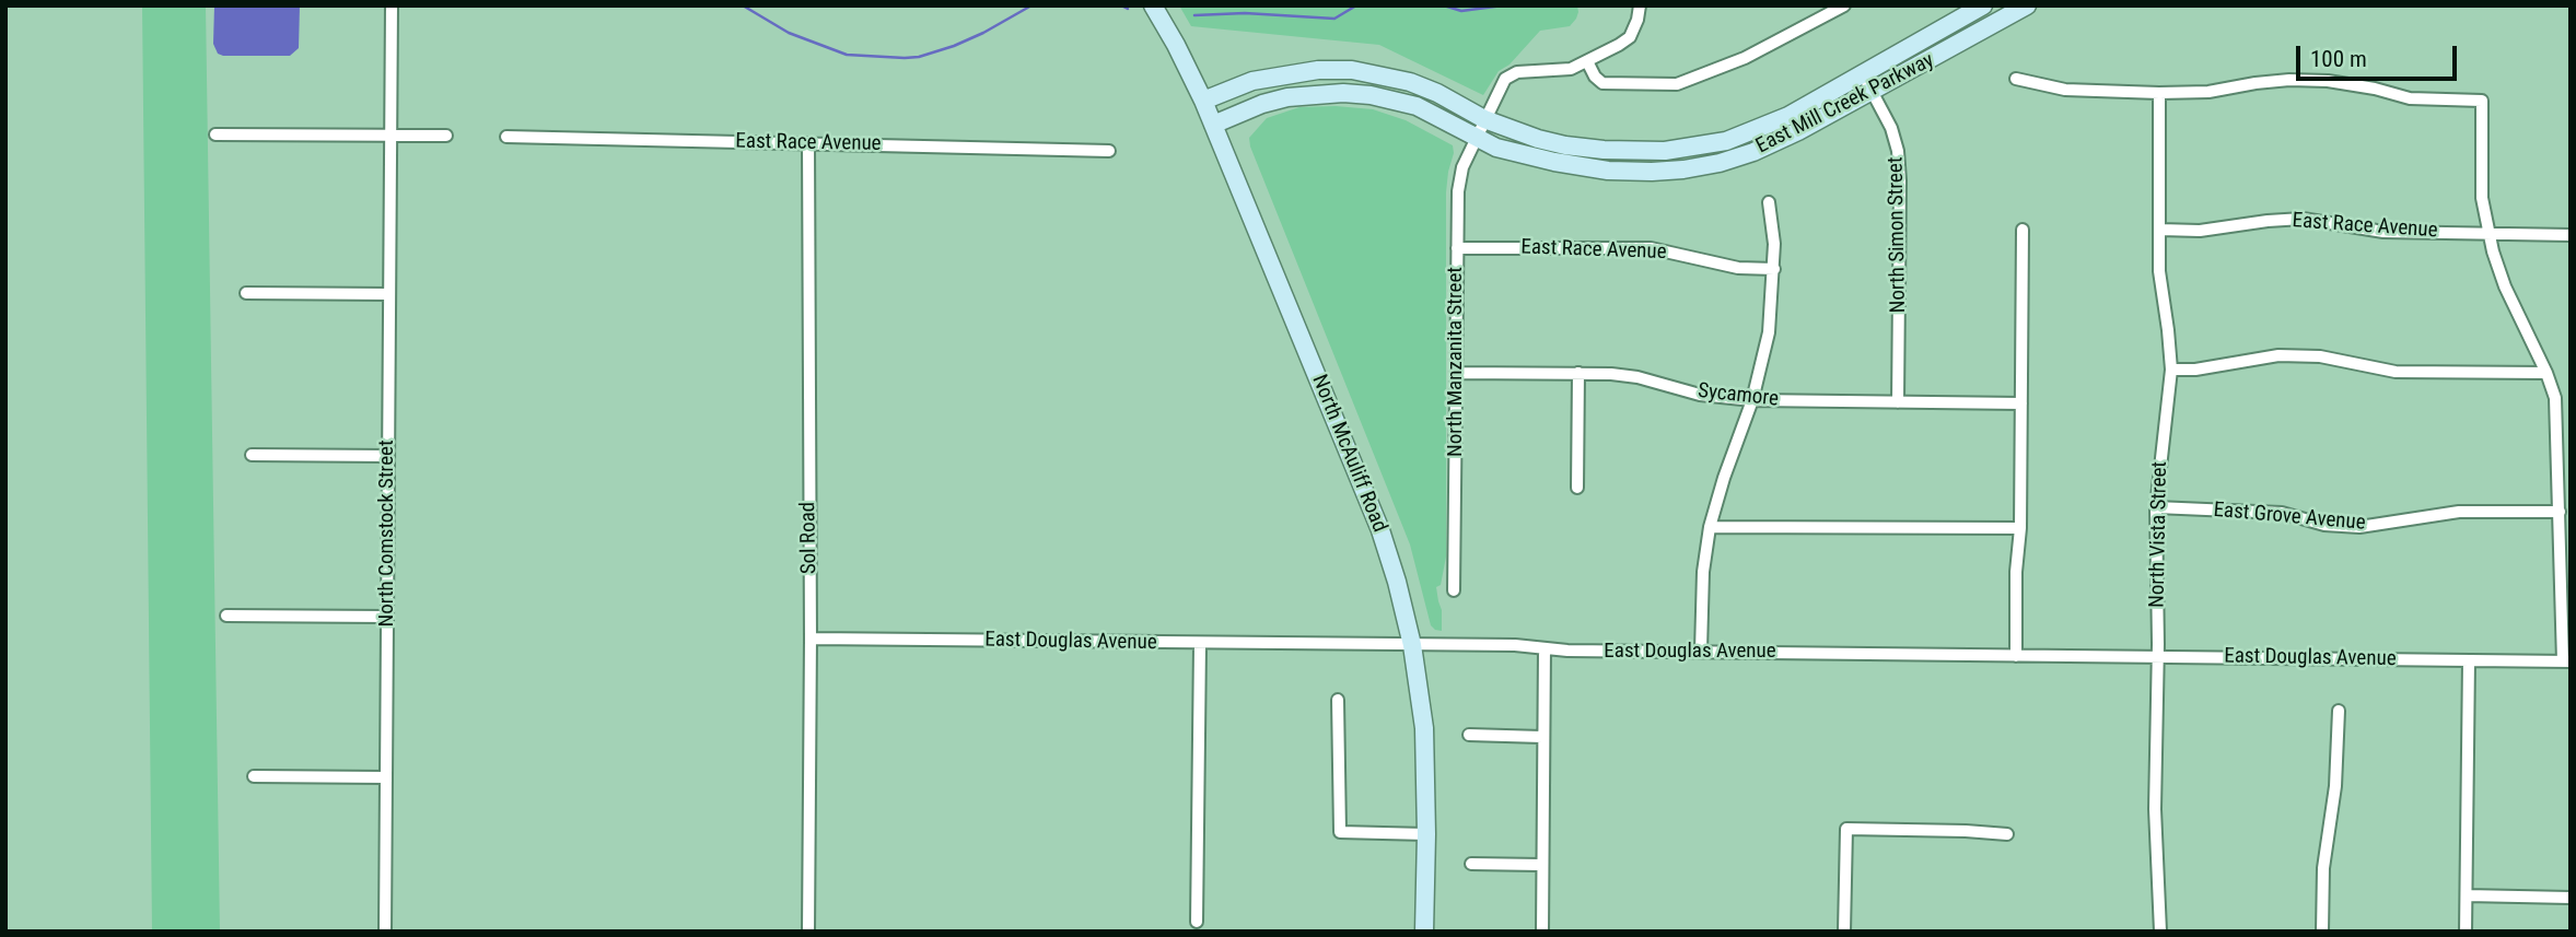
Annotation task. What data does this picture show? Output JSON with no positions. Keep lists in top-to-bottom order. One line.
{"streets":{"street":["East Mill Creek Parkway","East Race Avenue","North Simon Street","North Manzanita Street","Sycamore","North McAuliff Road","East Grove Avenue","North Comstock Street","North Vista Street","Sol Road","East Douglas Avenue"]},"crossings":[["East Mill Creek Parkway","North Simon Street"],["East Mill Creek Parkway","North Manzanita Street"],["East Mill Creek Parkway","North McAuliff Road"],["East Race Avenue","North Manzanita Street"],["East Race Avenue","North Vista Street"],["East Race Avenue","Sol Road"],["North Simon Street","Sycamore"],["North Manzanita Street","Sycamore"],["North McAuliff Road","East Douglas Avenue"],["East Grove Avenue","North Vista Street"],["North Vista Street","East Douglas Avenue"],["Sol Road","East Douglas Avenue"]],"scale_bar":"100 m"}
